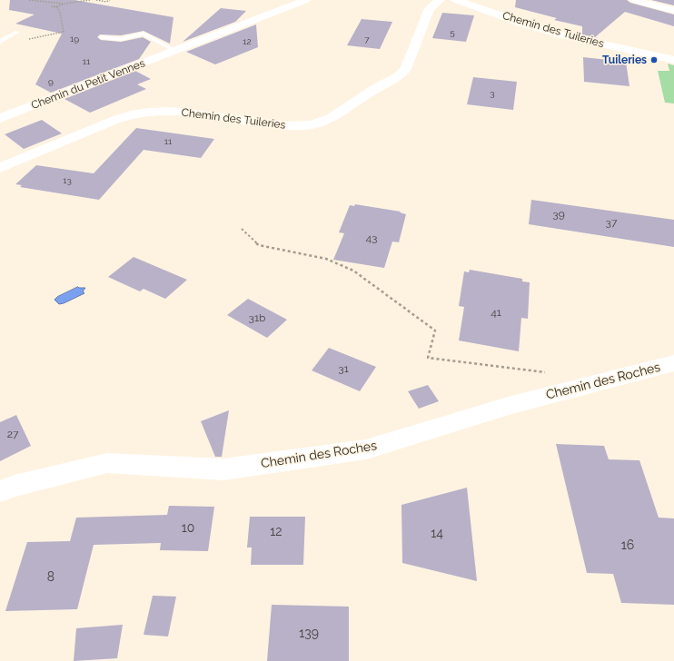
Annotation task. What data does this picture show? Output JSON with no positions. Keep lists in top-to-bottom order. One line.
{"streets":{"street":["Chemin des Tuileries","Chemin du Petit Vennes","Chemin des Roches"]},"places":["Tuileries"],"house_numbers":["5","19","7","12","11","9","3","11","13","39","37","43","41","31b","31","27","10","12","14","16","8","139"]}
